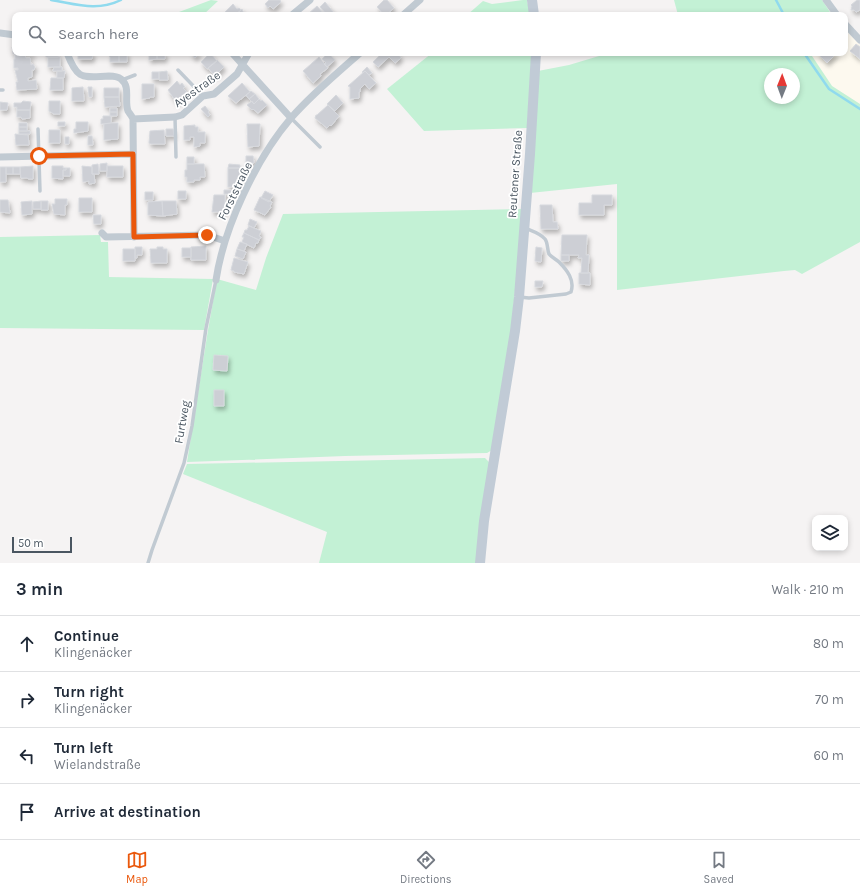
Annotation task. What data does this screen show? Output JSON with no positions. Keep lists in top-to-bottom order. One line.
{"streets":{"street":["Ayestraße","Reutener Straße","Forststraße"],"lane":["Furtweg"]},"crossings":[["Forststraße","Furtweg"]],"scale_bar":"50 m","north":"top","page":{"search":"Search here","scale":"50 m","heading":["3 min","Walk · 210 m"],"list":[["Continue","Klingenäcker","80 m"],["Turn right","Klingenäcker","70 m"],["Turn left","Wielandstraße","60 m"],"Arrive at destination"],"nav":["Map","Directions","Saved"]}}
